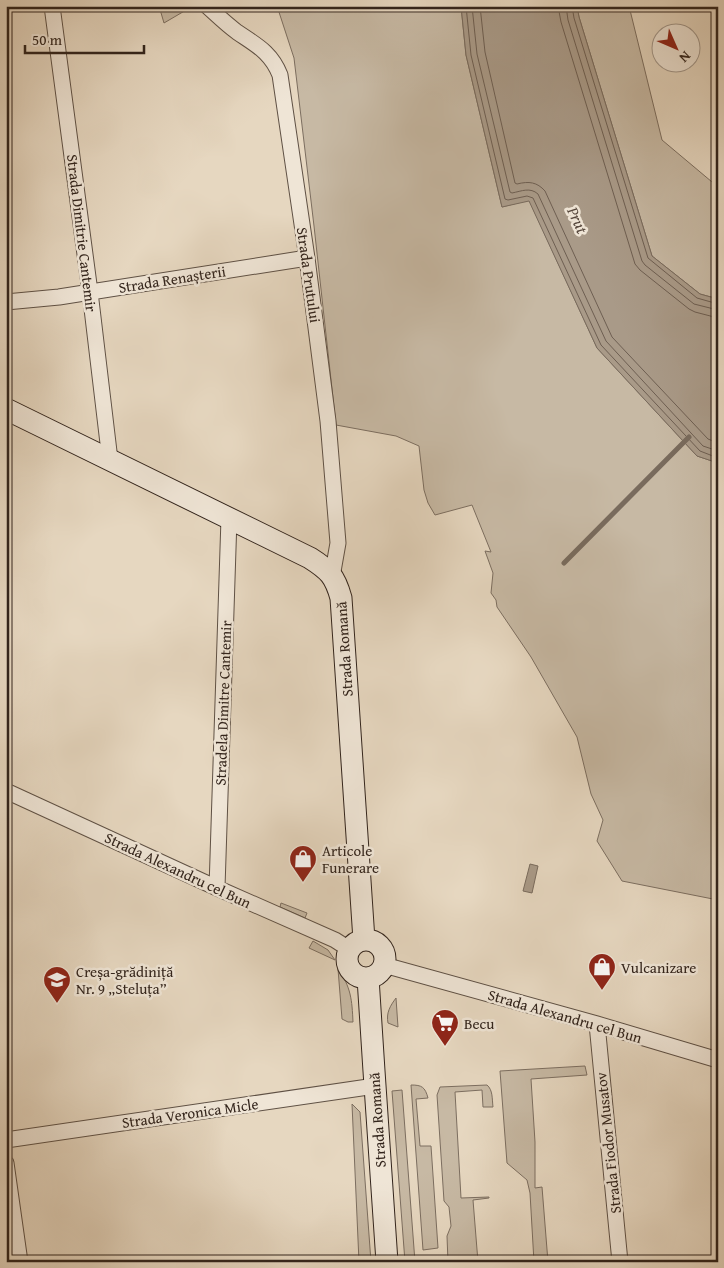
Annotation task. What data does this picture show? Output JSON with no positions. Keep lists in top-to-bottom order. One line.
{"streets":{"main road":["Strada Romană"],"street":["Strada Dimitrie Cantemir","Strada Prutului","Strada Renașterii","Stradela Dimitre Cantemir","Strada Alexandru cel Bun","Strada Veronica Micle","Strada Fiodor Musatov"]},"crossings":[["Strada Dimitrie Cantemir","Strada Renașterii"],["Strada Dimitrie Cantemir","Strada Romană"],["Strada Prutului","Strada Renașterii"],["Strada Prutului","Strada Romană"],["Strada Romană","Stradela Dimitre Cantemir"],["Strada Romană","Strada Alexandru cel Bun"],["Strada Romană","Strada Veronica Micle"],["Stradela Dimitre Cantemir","Strada Alexandru cel Bun"],["Strada Alexandru cel Bun","Strada Fiodor Musatov"]],"water":["Prut"],"places":{"shop":["Articole Funerare","Vulcanizare"],"school or university":["Creșa-grădiniță Nr. 9 „Steluța”"],"supermarket":["Becu"]},"scale_bar":"50 m","north":"bottom right"}
